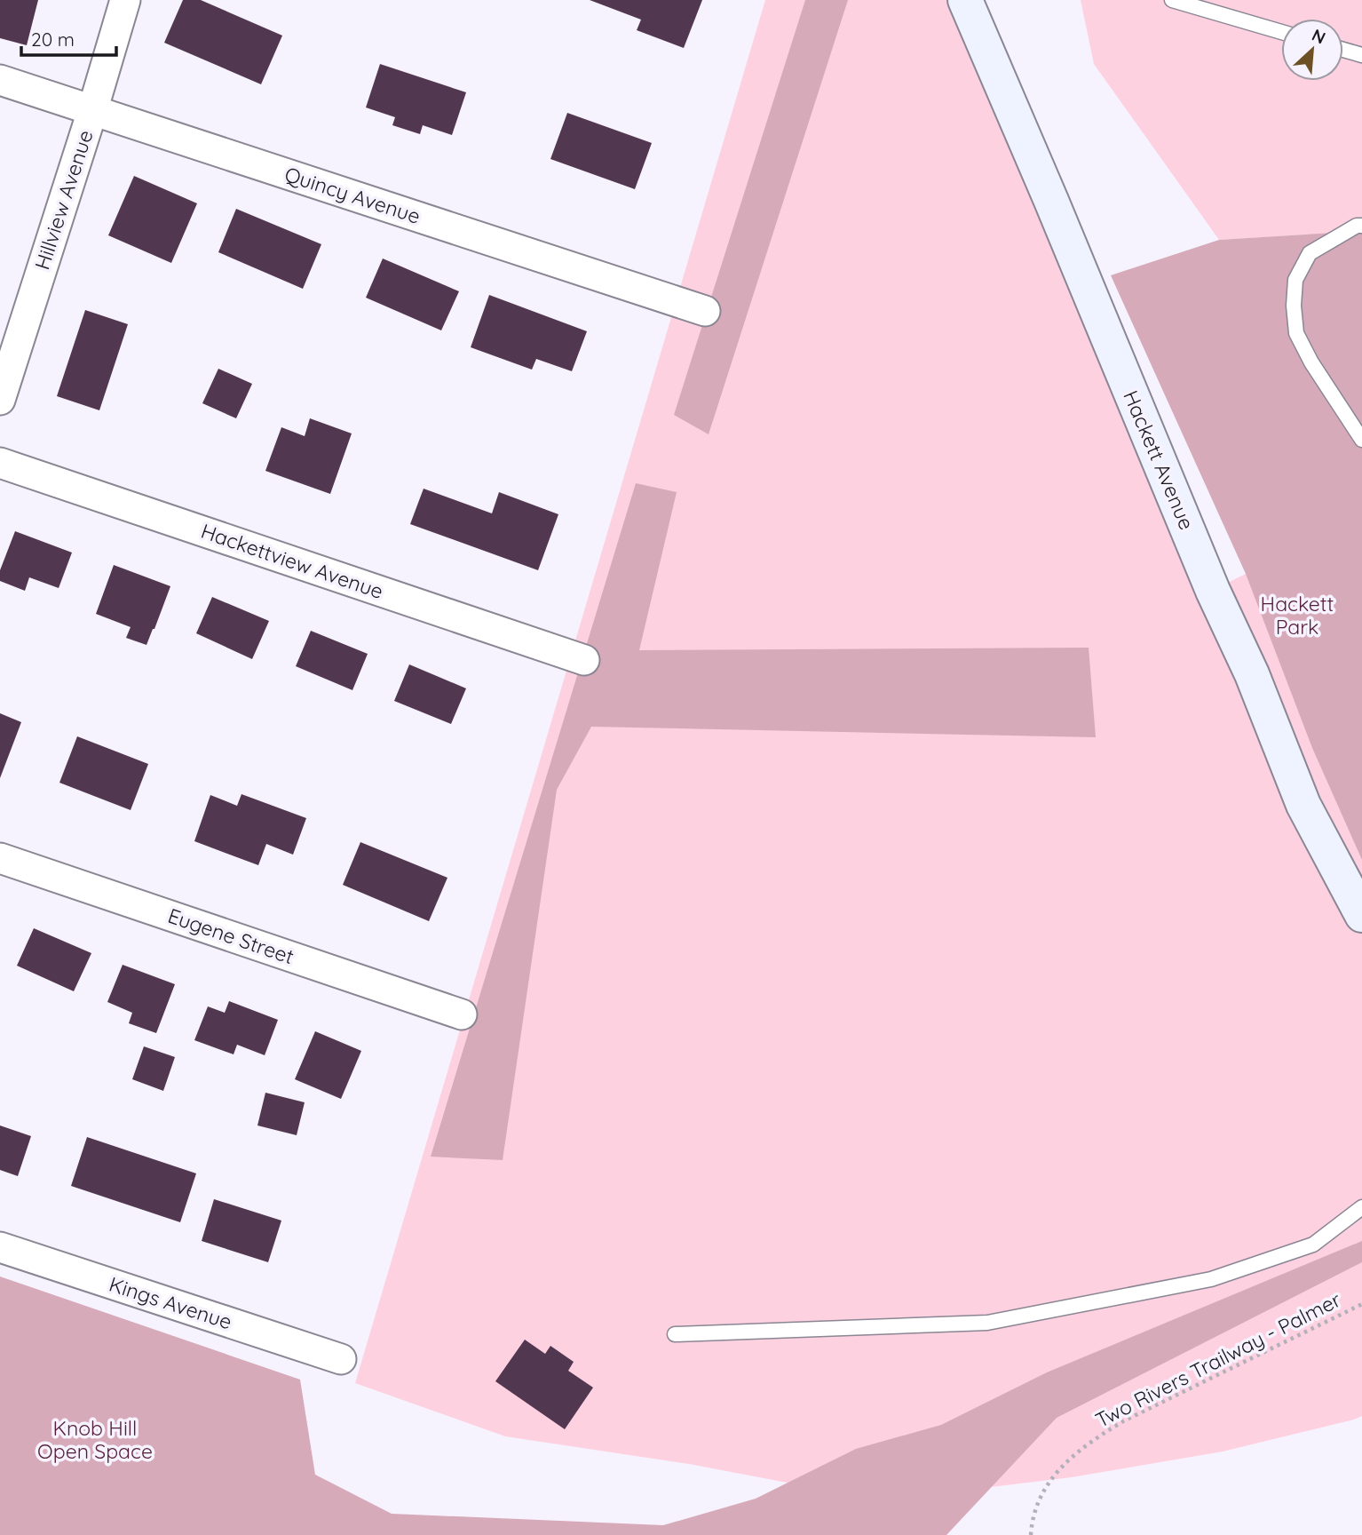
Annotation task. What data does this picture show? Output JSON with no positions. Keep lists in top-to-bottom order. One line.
{"streets":{"main road":["Hackett Avenue"],"street":["Quincy Avenue","Hillview Avenue","Hackettview Avenue","Eugene Street","Kings Avenue"],"path":["Two Rivers Trailway - Palmer"]},"crossings":[["Quincy Avenue","Hillview Avenue"]],"parks":["Hackett Park","Knob Hill Open Space"],"scale_bar":"20 m","north":"top right"}
